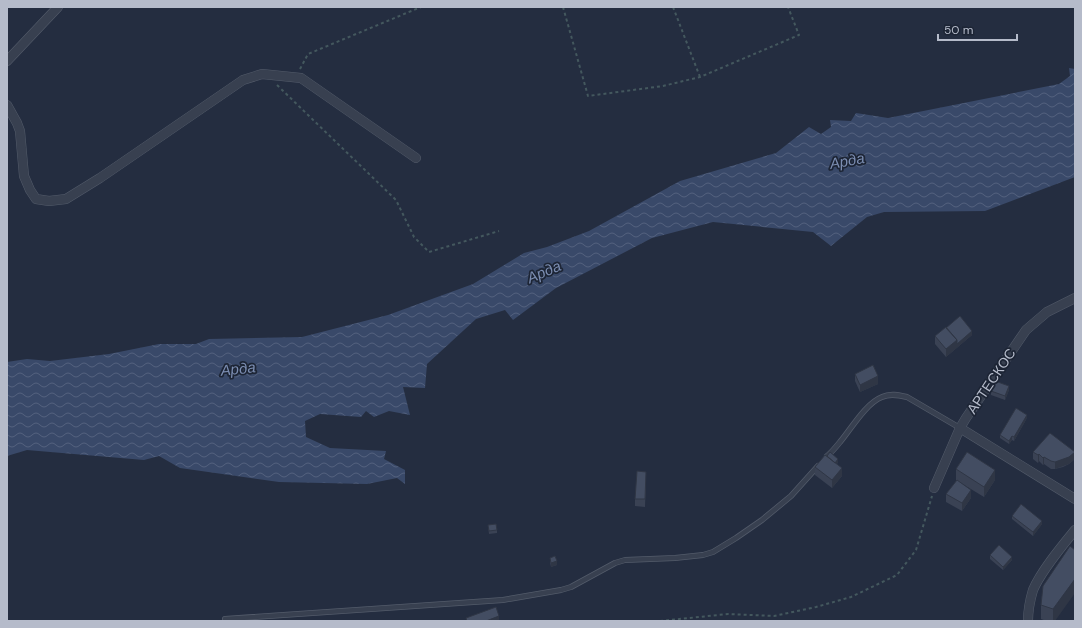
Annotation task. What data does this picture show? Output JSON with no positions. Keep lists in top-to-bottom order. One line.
{"streets":{"street":["АРТЕСКОС"]},"water":["Арда"],"scale_bar":"50 m"}
